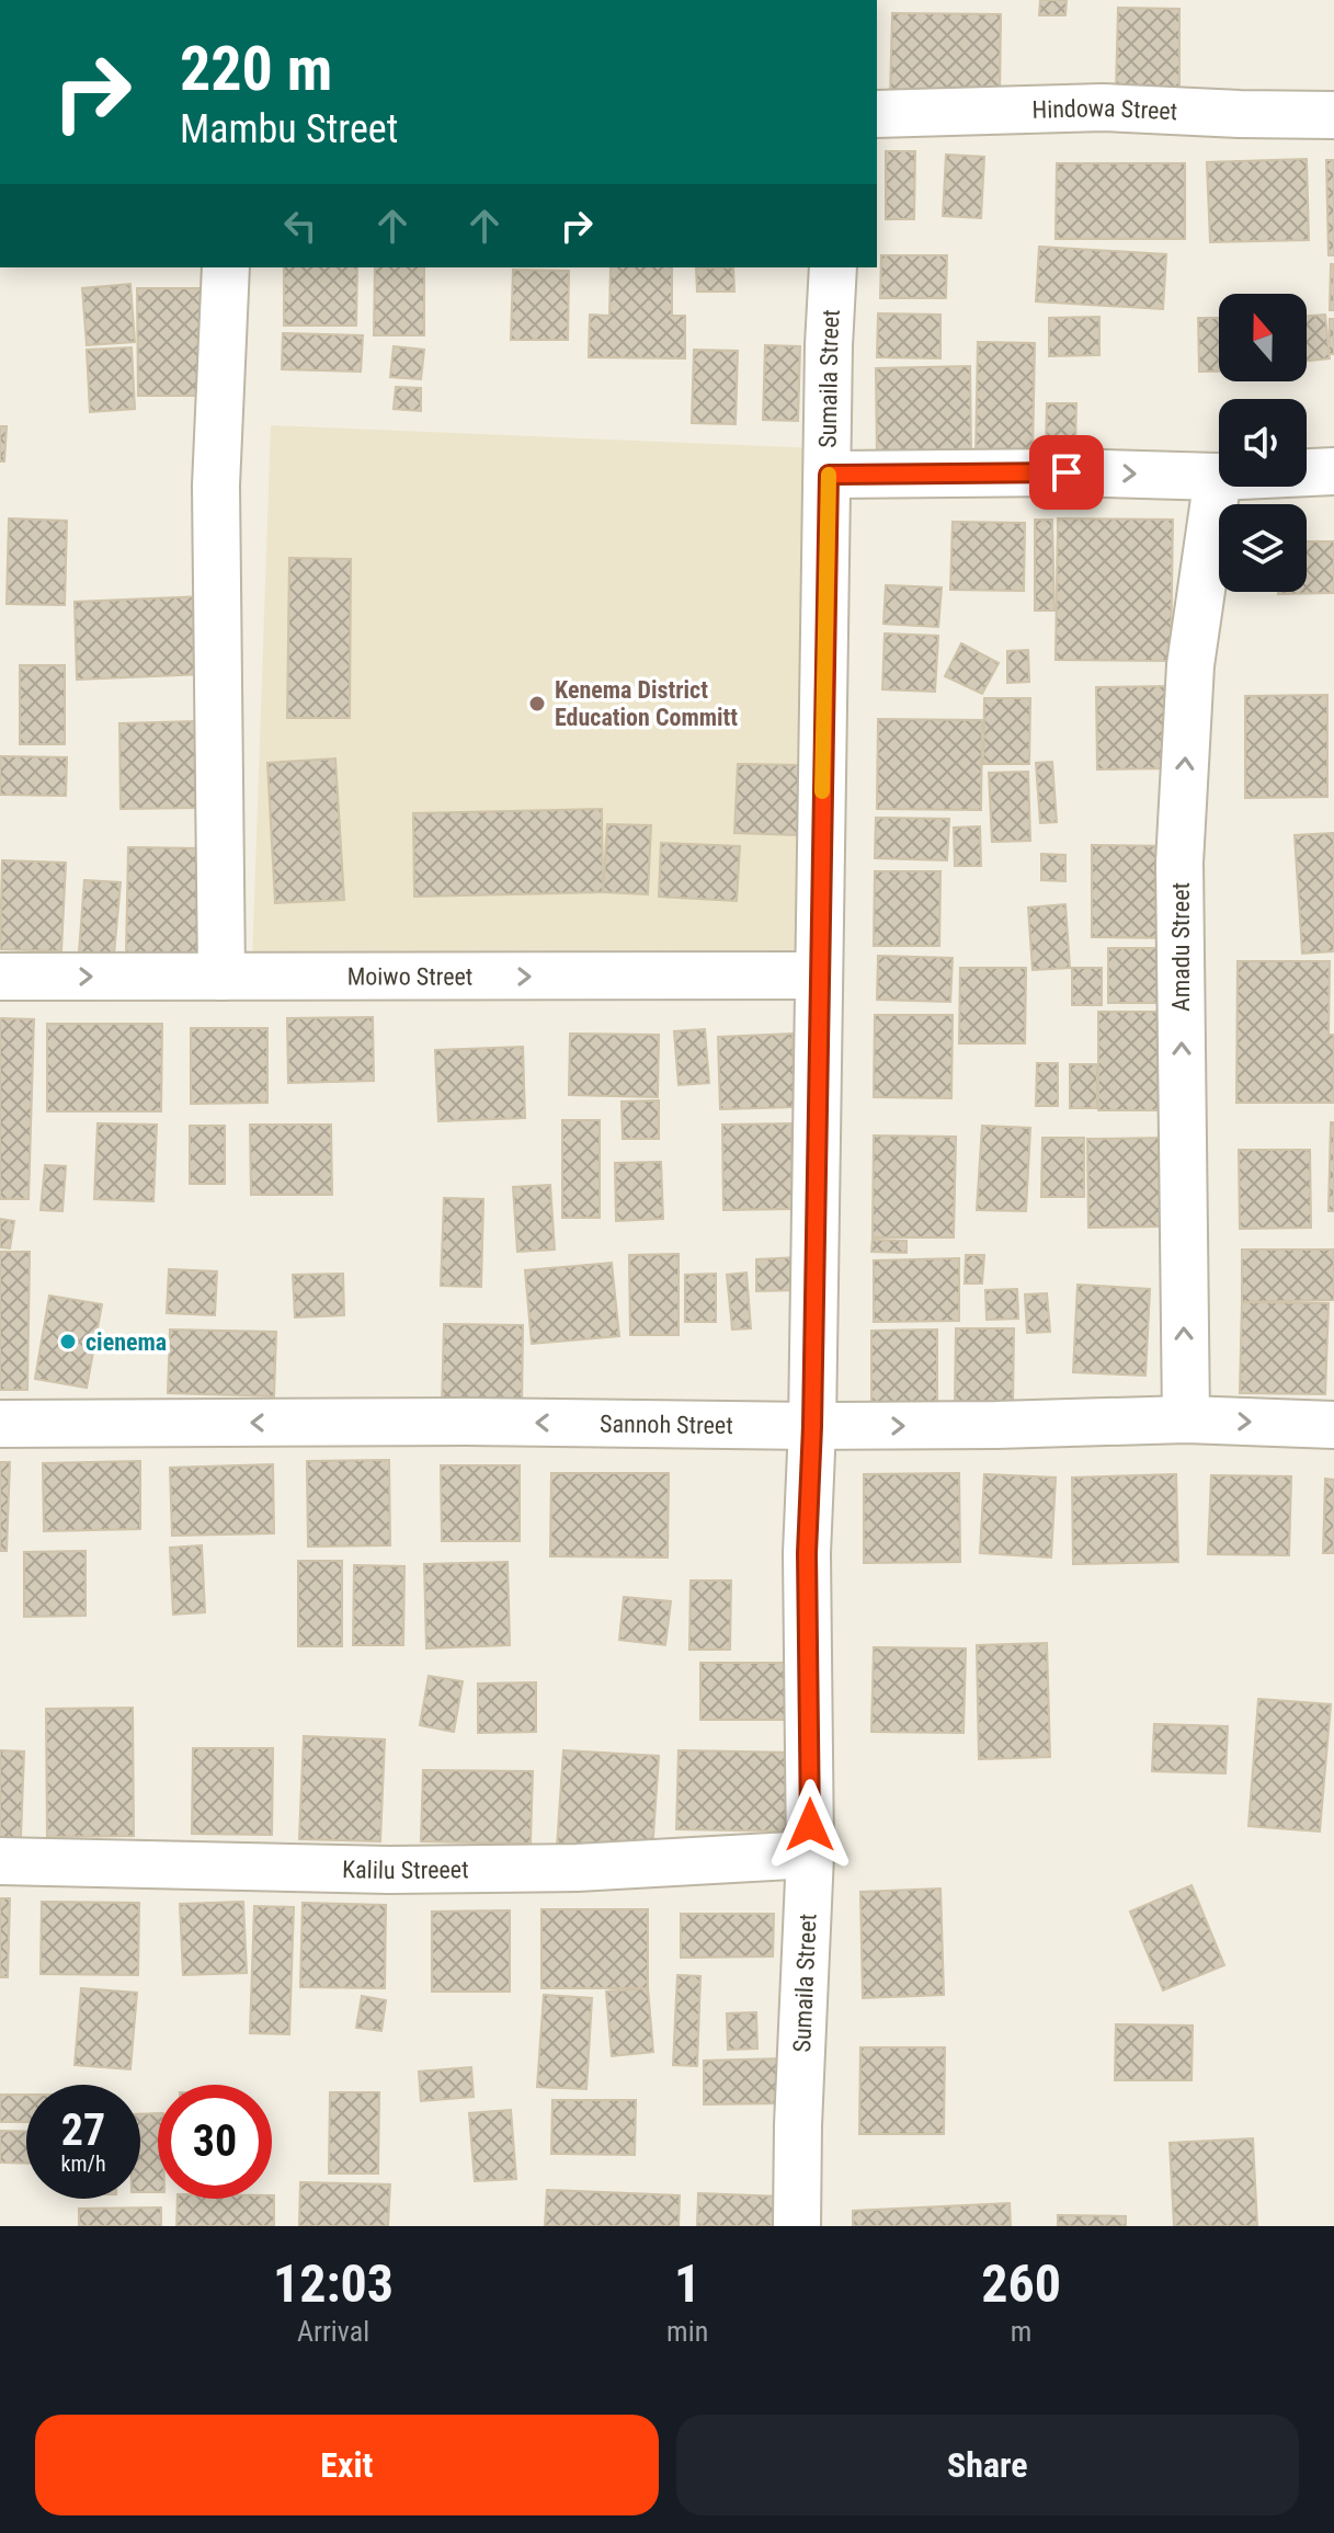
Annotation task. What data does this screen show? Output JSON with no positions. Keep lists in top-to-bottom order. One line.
{"streets":{"street":["Hindowa Street","Sumaila Street","Amadu Street","Moiwo Street","Sannoh Street","Kalilu Streeet"]},"crossings":[["Sumaila Street","Moiwo Street"],["Sumaila Street","Sannoh Street"],["Sumaila Street","Kalilu Streeet"],["Amadu Street","Sannoh Street"]],"one_way":["Amadu Street","Moiwo Street"],"places":["Kenema District Education Committ","cienema"],"north":"top","page":{"turn":["220 m","Mambu Street"],"speed":"27 km/h","limit":"30","eta":["12:03","Arrival","1","min","260","m"],"buttons":["Exit","Share"]}}
